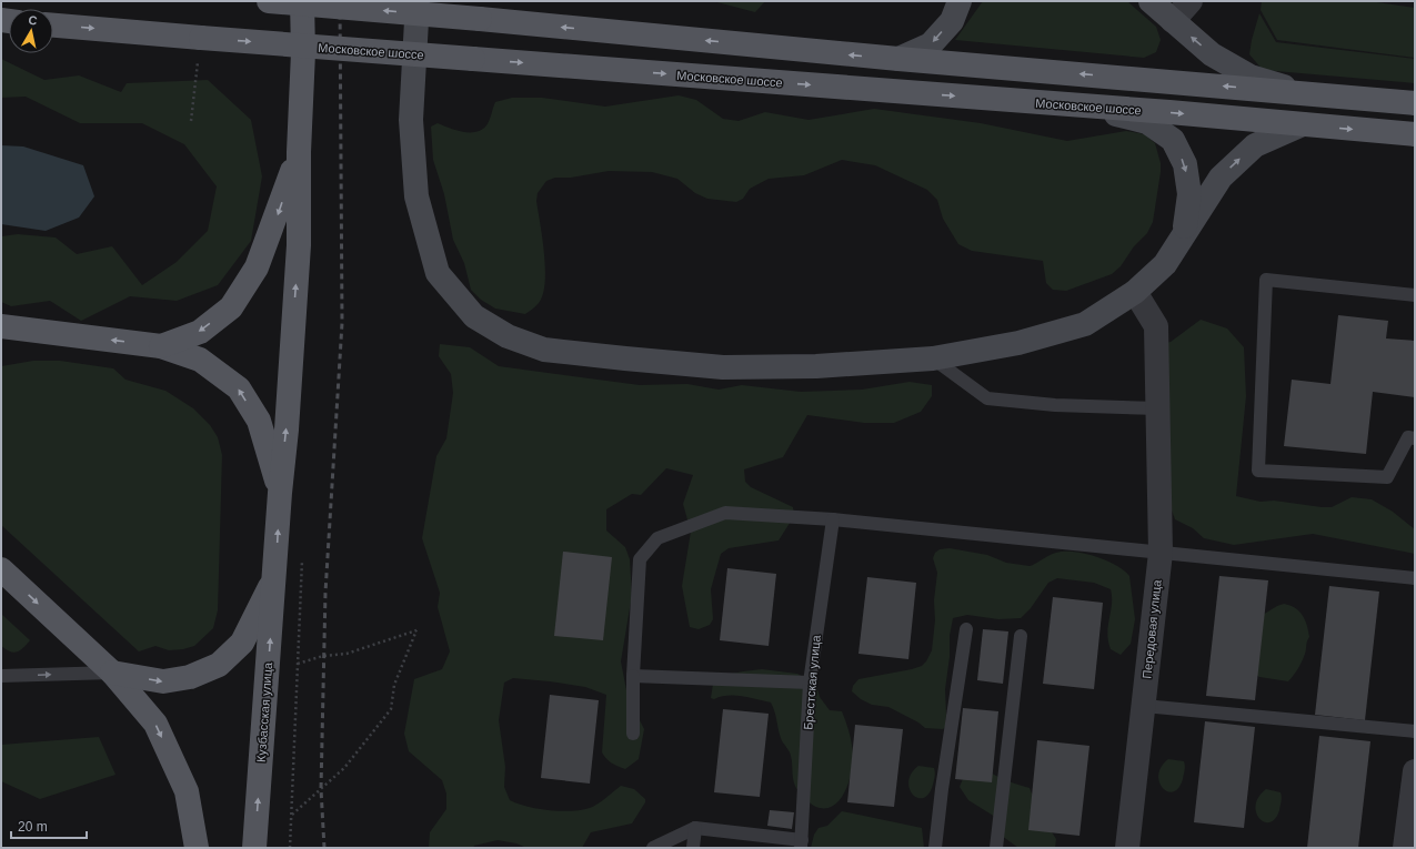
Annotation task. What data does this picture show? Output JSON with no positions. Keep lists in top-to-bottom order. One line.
{"streets":{"main road":["Московское шоссе","Кузбасская улица"],"street":["Передовая улица"],"lane":["Брестская улица"]},"one_way":["Кузбасская улица"],"scale_bar":"20 m","north":"top"}
